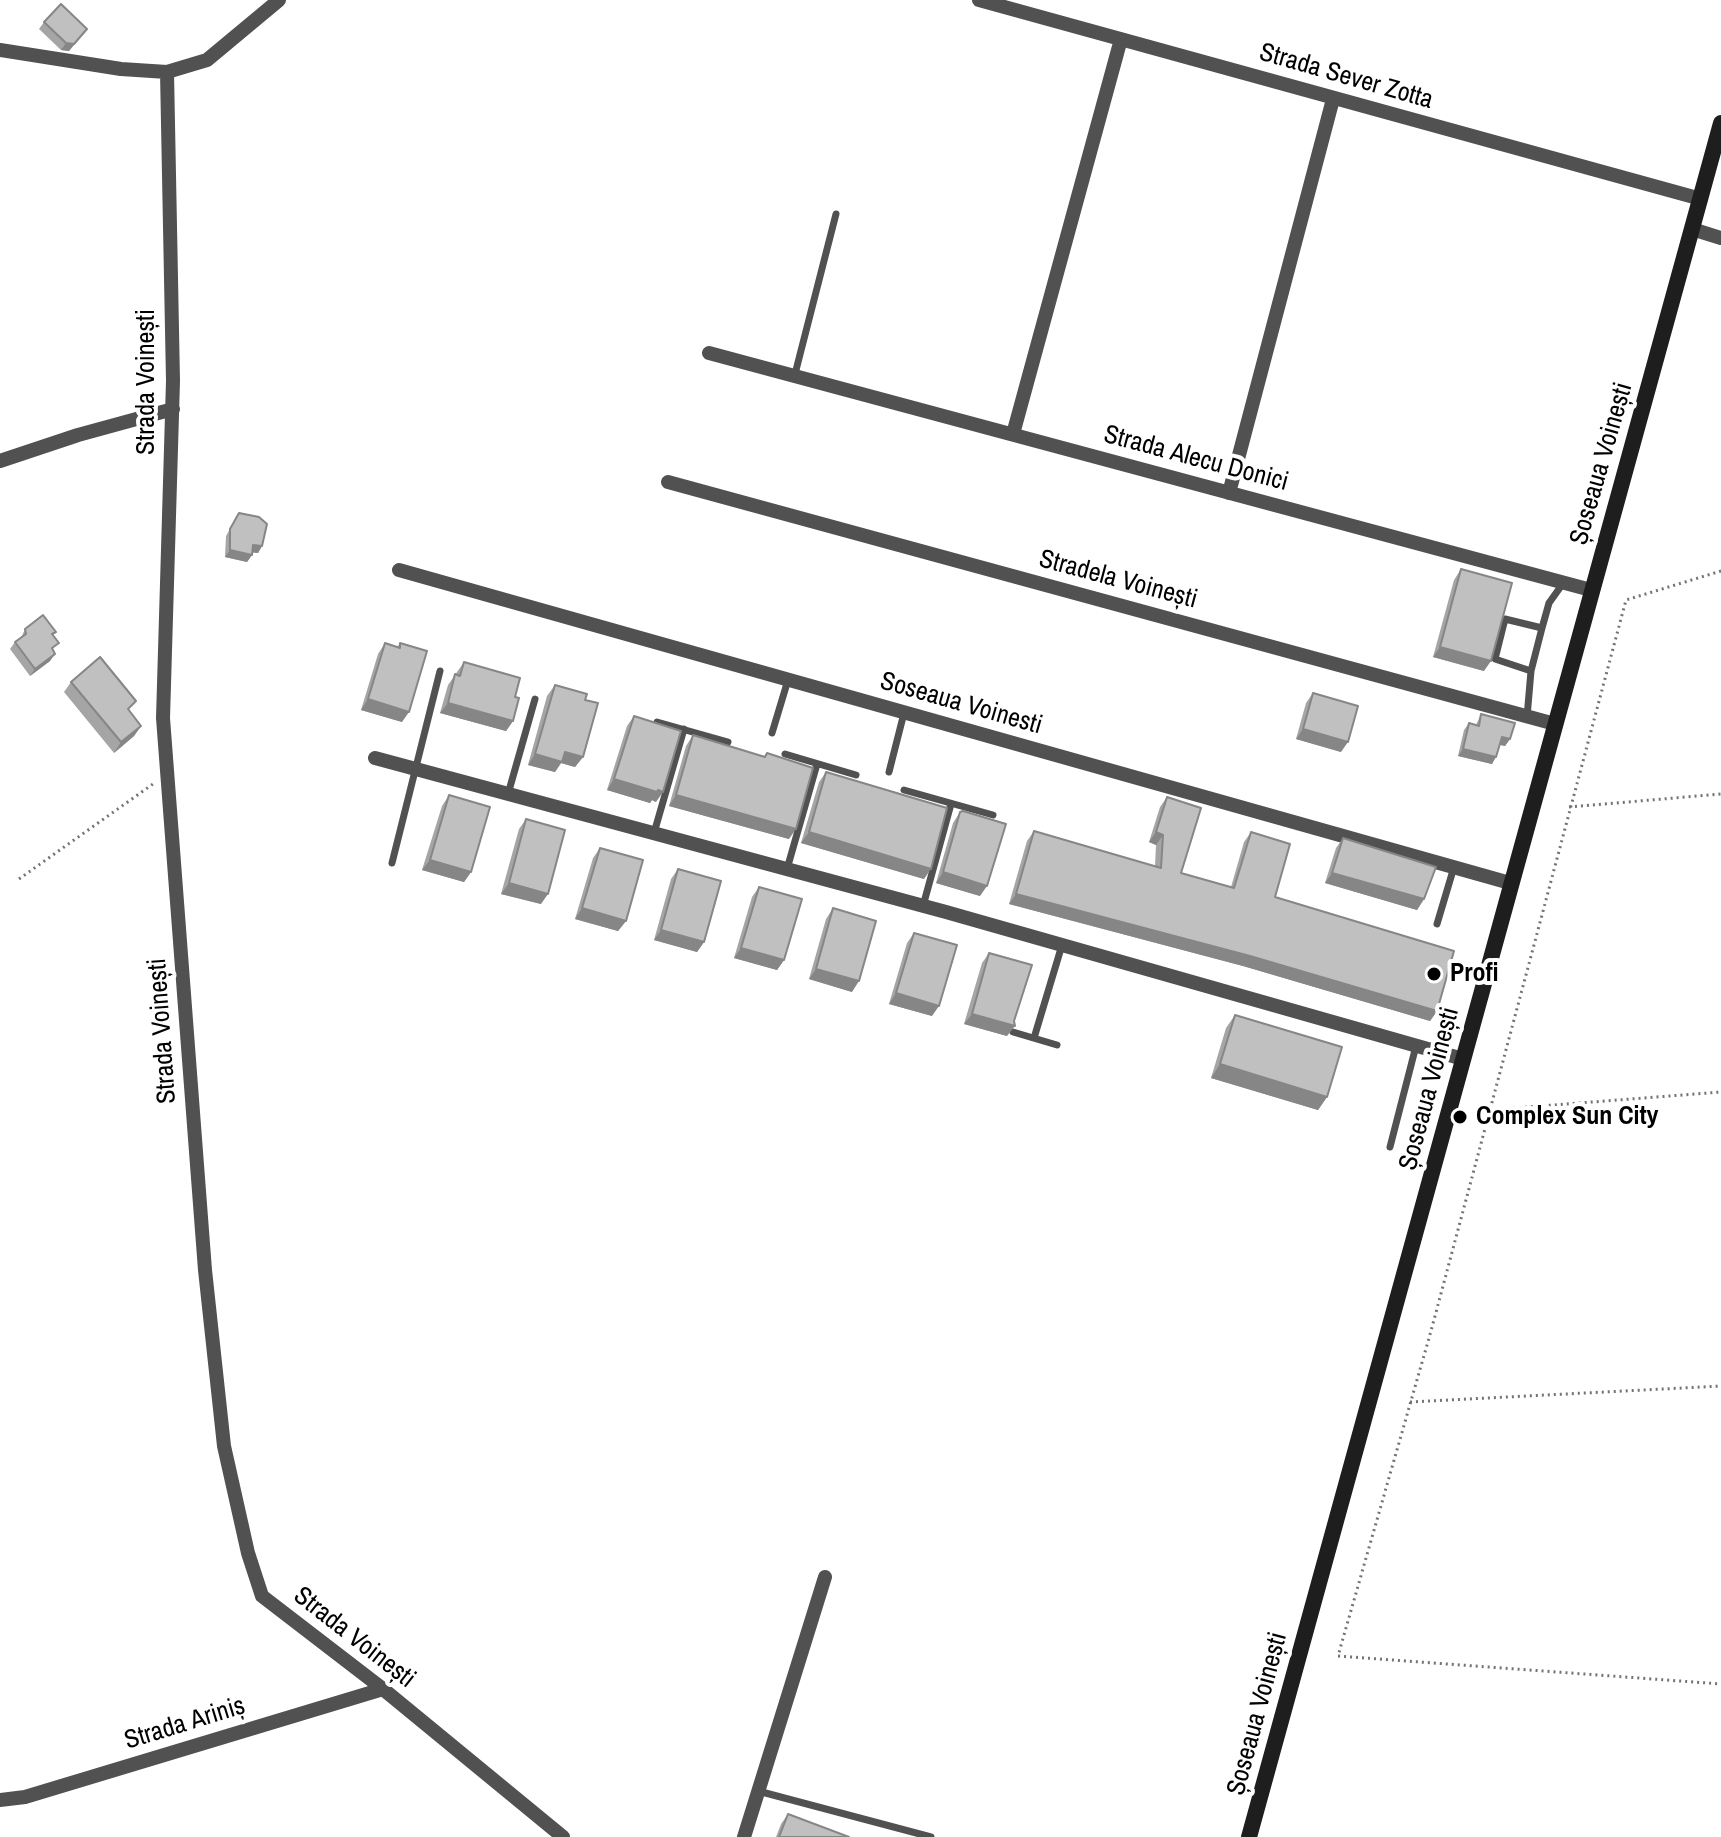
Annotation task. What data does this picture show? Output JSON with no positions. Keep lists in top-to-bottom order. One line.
{"streets":{"main road":["Șoseaua Voinești"],"street":["Strada Sever Zotta","Strada Voinești","Strada Alecu Donici","Stradela Voinești","Soseaua Voinesti","Strada Ariniș"]},"crossings":[["Strada Sever Zotta","Șoseaua Voinești"],["Strada Voinești","Strada Ariniș"],["Strada Alecu Donici","Șoseaua Voinești"],["Șoseaua Voinești","Stradela Voinești"],["Șoseaua Voinești","Soseaua Voinesti"]],"places":["Profi","Complex Sun City"]}
